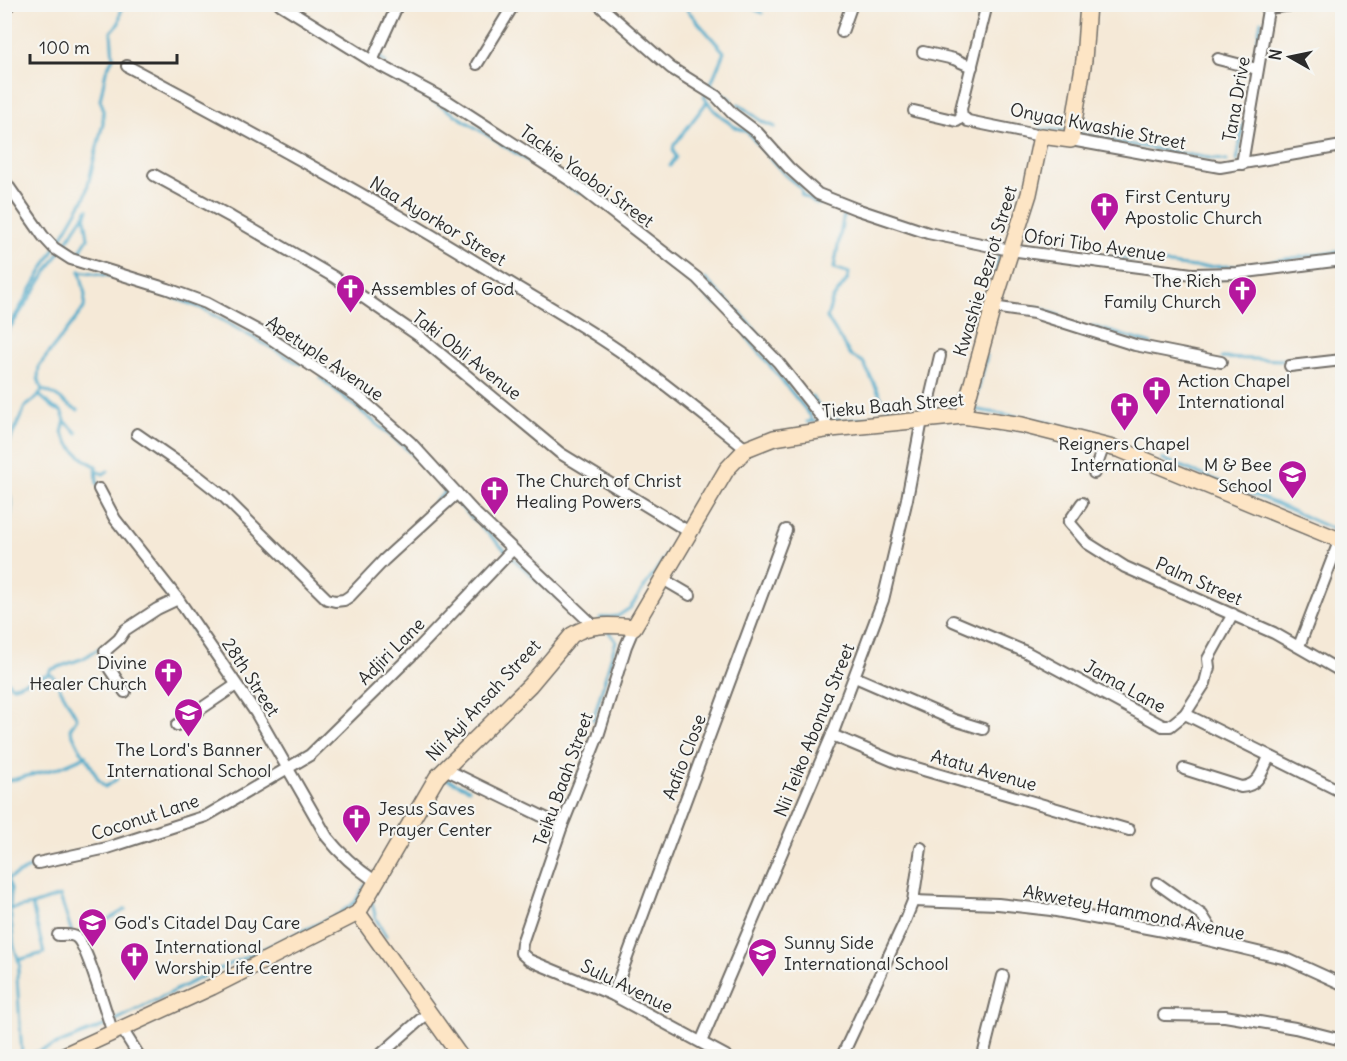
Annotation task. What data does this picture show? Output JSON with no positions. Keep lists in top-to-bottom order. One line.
{"streets":{"street":["Tana Drive","Onyaa Kwashie Street","Tackie Yaoboi Street","Naa Ayorkor Street","Ofori Tibo Avenue","Kwashie Bezrot Street","Taki Obli Avenue","Apetuple Avenue","Tieku Baah Street","Palm Street","Adjiri Lane","28th Street","Jama Lane","Nii Ayi Ansah Street","Nii Teiko Abonua Street","Aafio Close","Atatu Avenue","Teiku Baah Street","Coconut Lane","Akwetey Hammond Avenue","Sulu Avenue"]},"crossings":[["Tana Drive","Onyaa Kwashie Street"],["Onyaa Kwashie Street","Kwashie Bezrot Street"],["Tackie Yaoboi Street","Tieku Baah Street"],["Naa Ayorkor Street","Tieku Baah Street"],["Ofori Tibo Avenue","Kwashie Bezrot Street"],["Kwashie Bezrot Street","Tieku Baah Street"],["Taki Obli Avenue","Tieku Baah Street"],["Apetuple Avenue","Adjiri Lane"],["Apetuple Avenue","Nii Ayi Ansah Street"],["Tieku Baah Street","Nii Ayi Ansah Street"],["Tieku Baah Street","Nii Teiko Abonua Street"],["Tieku Baah Street","Teiku Baah Street"],["Adjiri Lane","28th Street"],["Adjiri Lane","Coconut Lane"],["28th Street","Nii Ayi Ansah Street"],["28th Street","Coconut Lane"],["Nii Ayi Ansah Street","Teiku Baah Street"],["Nii Teiko Abonua Street","Atatu Avenue"],["Nii Teiko Abonua Street","Sulu Avenue"],["Aafio Close","Sulu Avenue"],["Teiku Baah Street","Sulu Avenue"]],"places":{"church":["First Century Apostolic Church","Assembles of God","The Rich Family Church","Action Chapel International","Reigners Chapel International","The Church of Christ Healing Powers","Divine Healer Church","Jesus Saves Prayer Center","International Worship Life Centre"],"school or university":["M & Bee School","The Lord's Banner International School","God's Citadel Day Care","Sunny Side International School"]},"scale_bar":"100 m","north":"left"}
